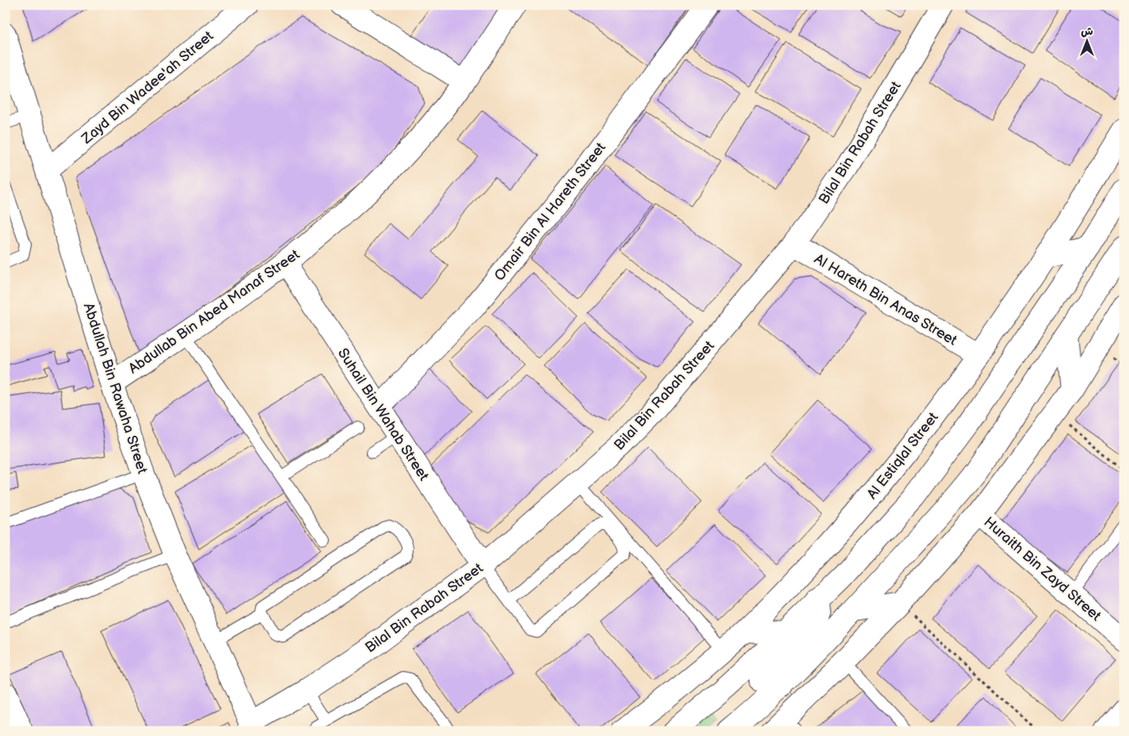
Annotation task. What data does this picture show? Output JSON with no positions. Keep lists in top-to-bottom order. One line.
{"streets":{"street":["Zayd Bin Wadee'ah Street","Bilal Bin Rabah Street","Omair Bin Al Hareth Street","Al Hareth Bin Anas Street","Abdullab Bin Abed Manaf Street","Abdullah Bin Rawaha Street","Suhail Bin Wahab Street","Al Estiqlal Street","Huraith Bin Zayd Street"]},"crossings":[["Zayd Bin Wadee'ah Street","Abdullah Bin Rawaha Street"],["Bilal Bin Rabah Street","Al Hareth Bin Anas Street"],["Bilal Bin Rabah Street","Abdullah Bin Rawaha Street"],["Bilal Bin Rabah Street","Suhail Bin Wahab Street"],["Omair Bin Al Hareth Street","Suhail Bin Wahab Street"],["Al Hareth Bin Anas Street","Al Estiqlal Street"],["Abdullab Bin Abed Manaf Street","Abdullah Bin Rawaha Street"],["Abdullab Bin Abed Manaf Street","Suhail Bin Wahab Street"]],"north":"top"}
